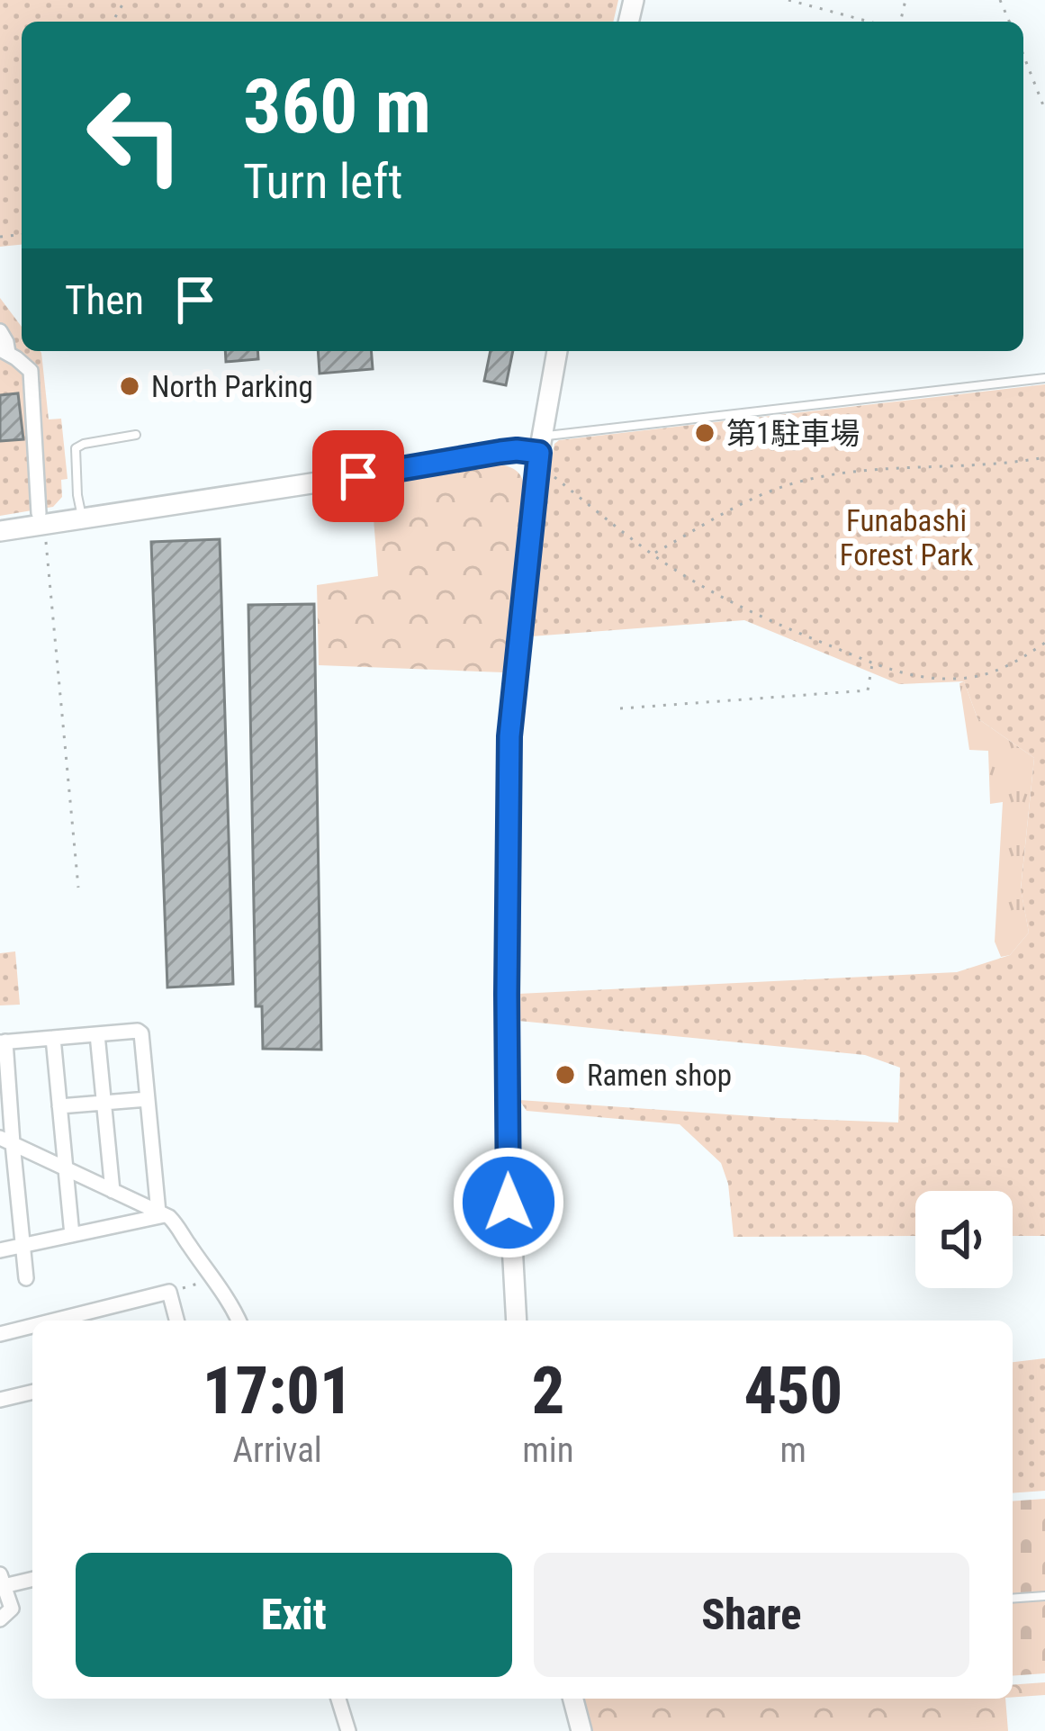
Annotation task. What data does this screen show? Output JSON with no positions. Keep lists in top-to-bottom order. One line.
{"parks":["Funabashi Forest Park"],"places":["North Parking","第1駐車場","Ramen shop"],"page":{"turn":["360 m","Turn left"],"then":"Then","eta":["17:01","Arrival","2","min","450","m"],"buttons":["Exit","Share"]}}
